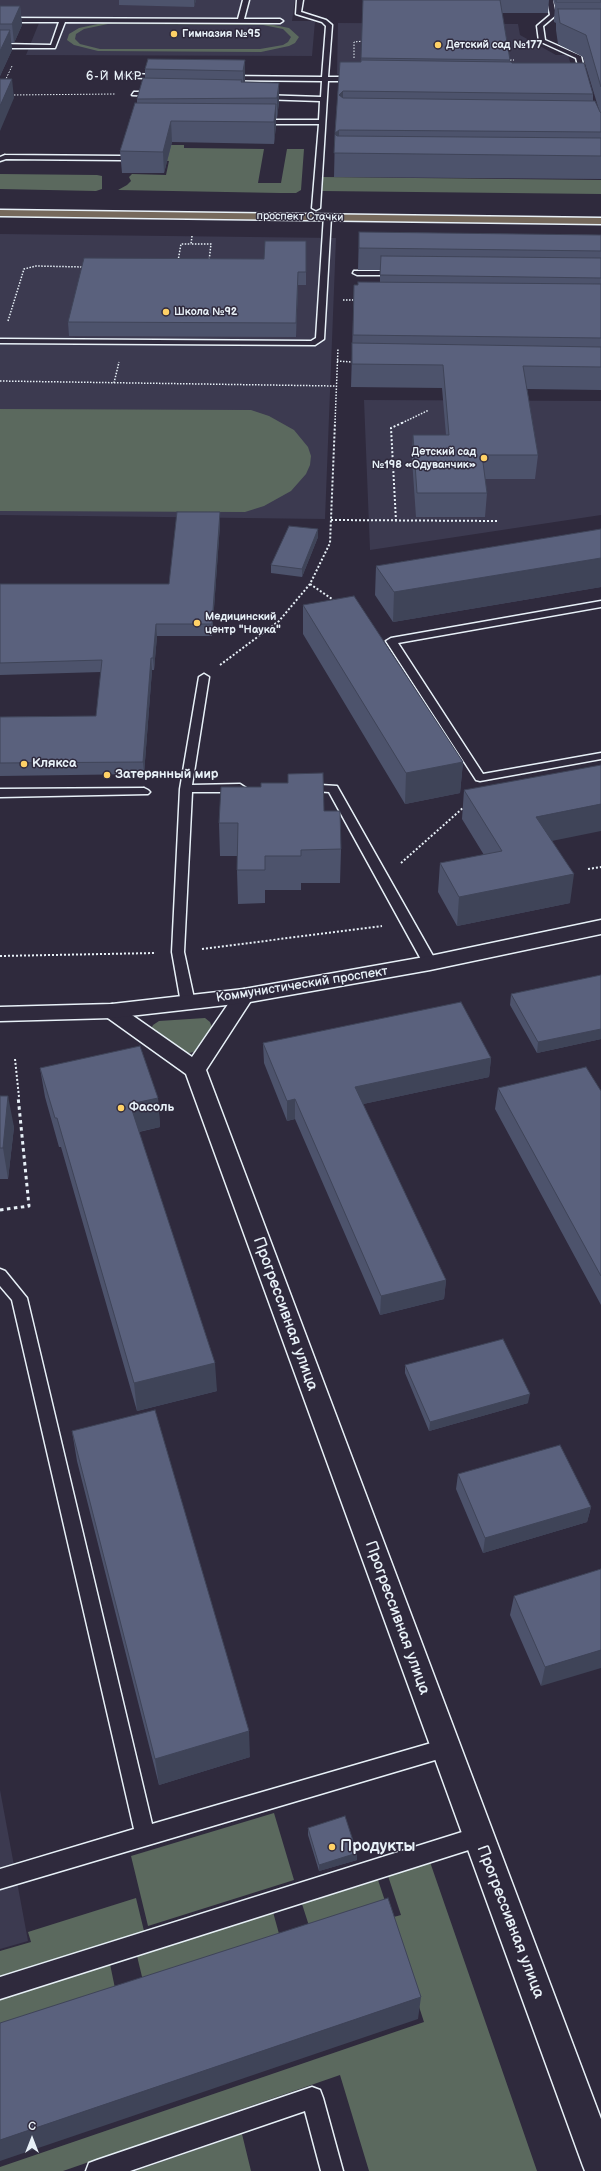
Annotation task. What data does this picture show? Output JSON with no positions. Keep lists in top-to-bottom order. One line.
{"streets":{"main road":["проспект Стачки"],"street":["Коммунистический проспект","Прогрессивная улица"]},"districts":["6-Й МКР"],"places":["Гимназия №95","Детский сад №177","Школа №92","Детский сад №198 «Одуванчик»","Медицинский центр \"Наука\"","Клякса","Затерянный мир","Фасоль","Продукты"],"north":"top"}
